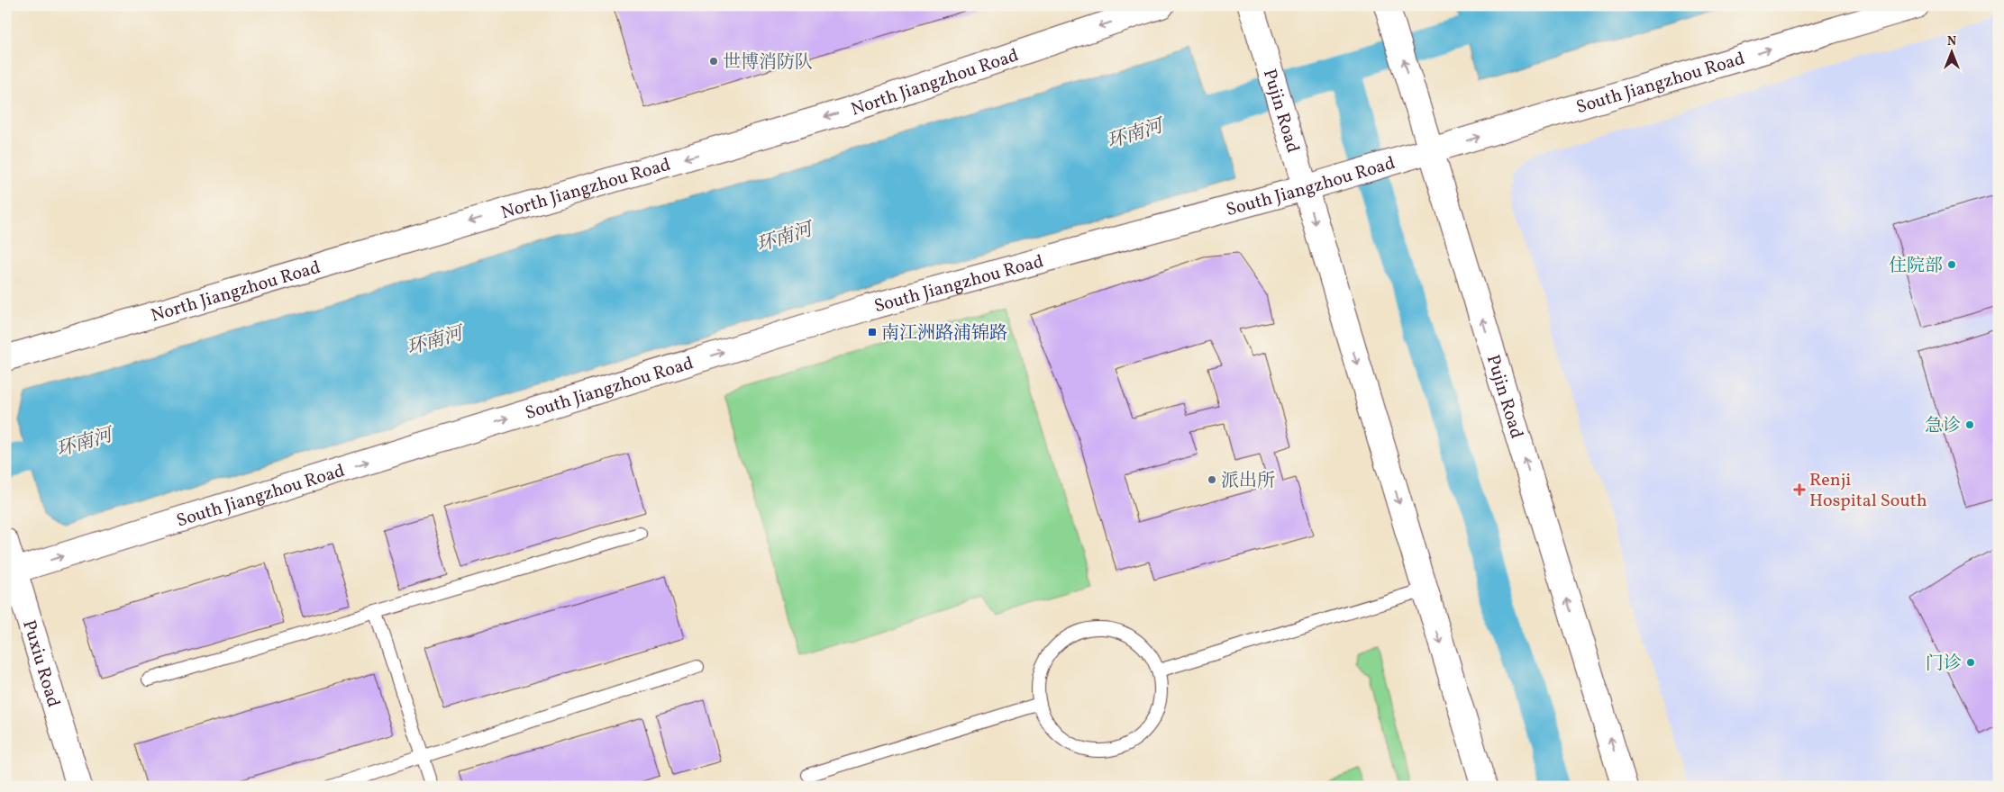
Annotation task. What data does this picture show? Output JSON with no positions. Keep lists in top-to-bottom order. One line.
{"streets":{"street":["North Jiangzhou Road","South Jiangzhou Road","Pujin Road","Puxiu Road"]},"crossings":[["South Jiangzhou Road","Pujin Road"],["South Jiangzhou Road","Puxiu Road"]],"one_way":["North Jiangzhou Road","South Jiangzhou Road"],"water":["环南河"],"places":{"other":["世博消防队","住院部","急诊","派出所","门诊"],"transit":["南江洲路浦锦路"],"health":["Renji Hospital South"]},"north":"top"}
